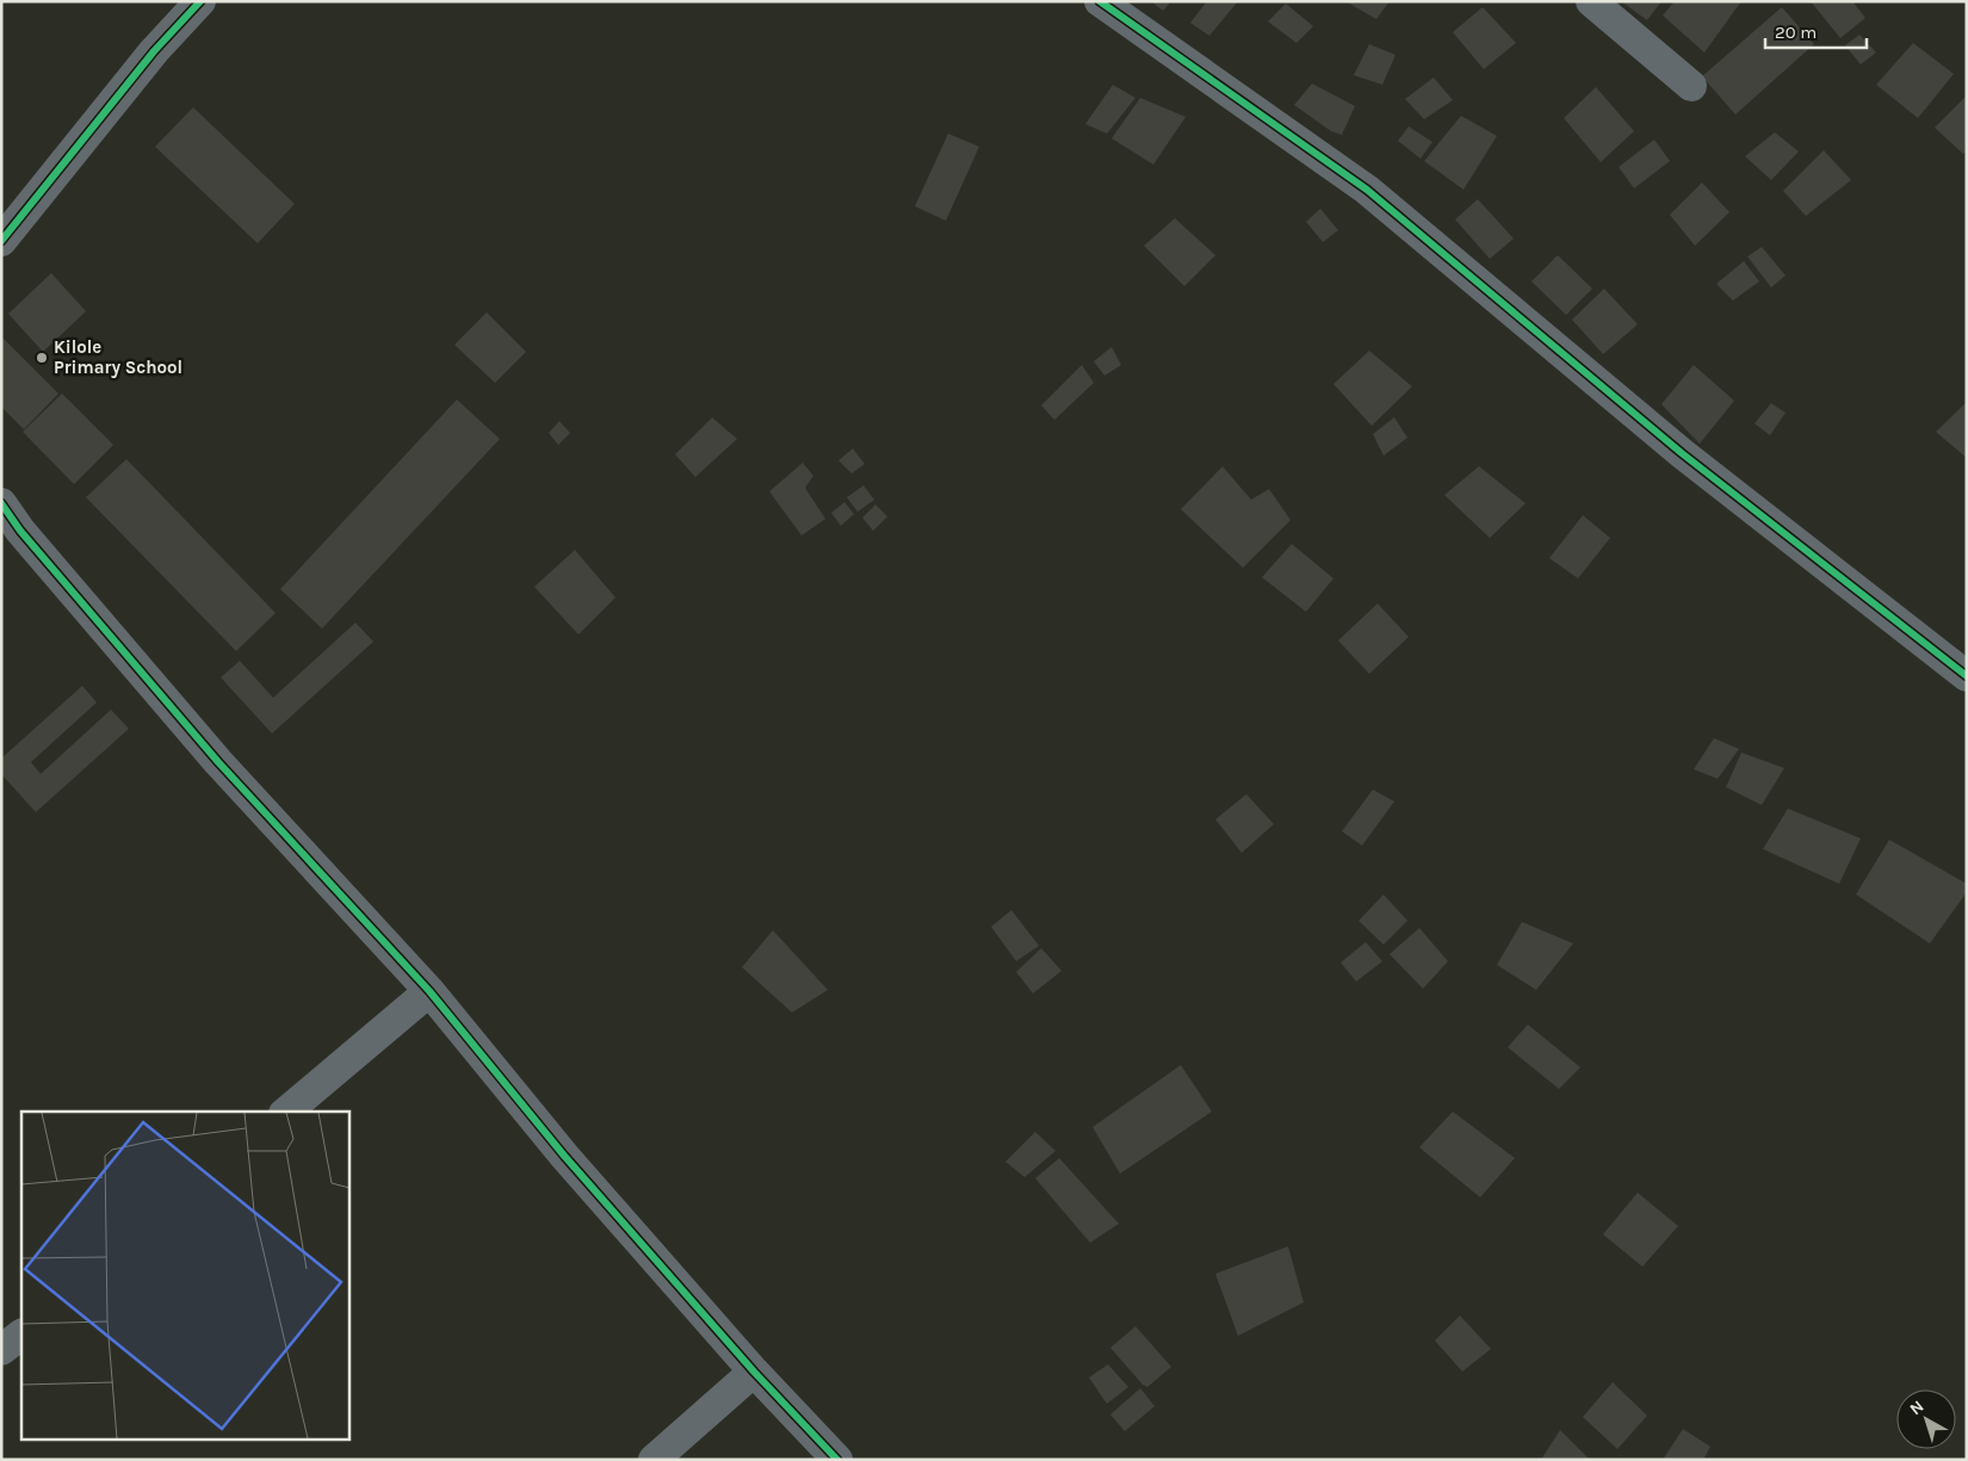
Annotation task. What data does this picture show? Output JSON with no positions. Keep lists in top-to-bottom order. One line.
{"places":["Kilole Primary School"],"scale_bar":"20 m","north":"top left"}
